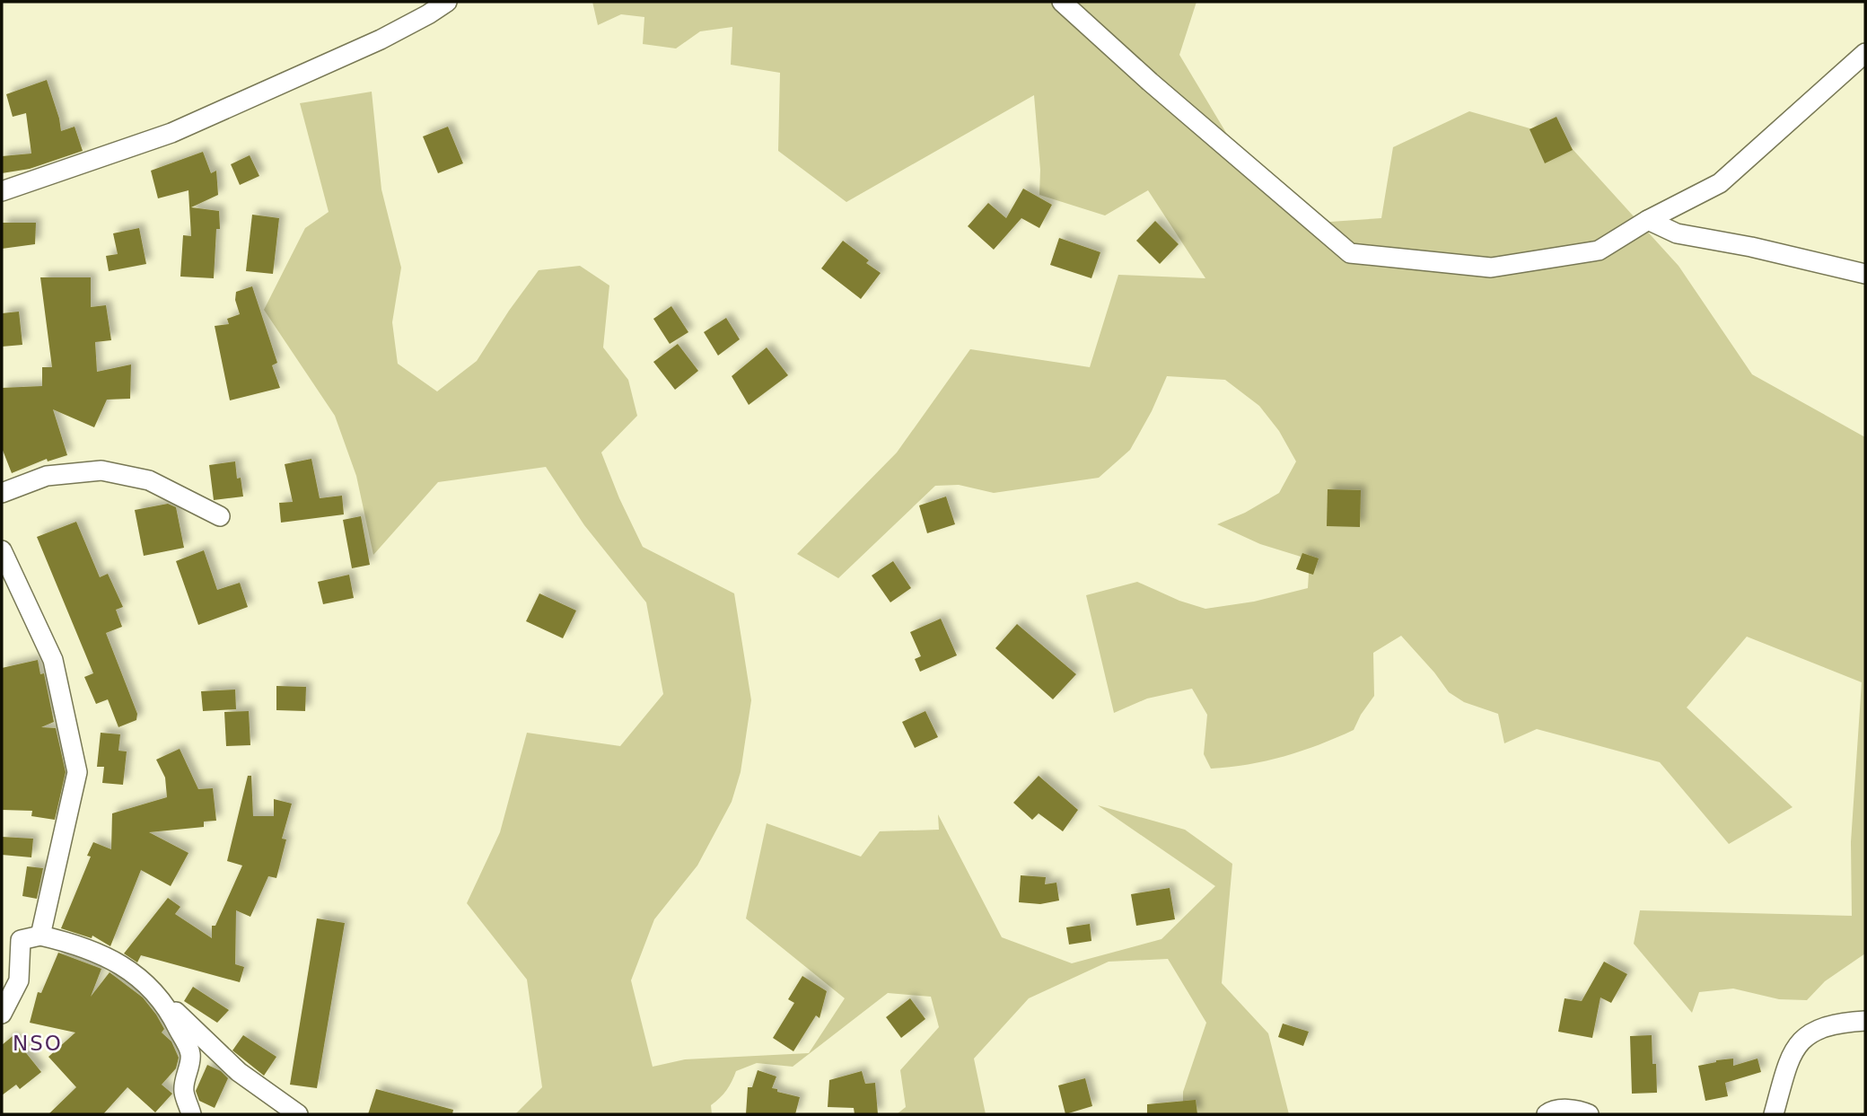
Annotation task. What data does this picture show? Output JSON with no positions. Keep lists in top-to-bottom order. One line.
{"districts":["NSO"]}
